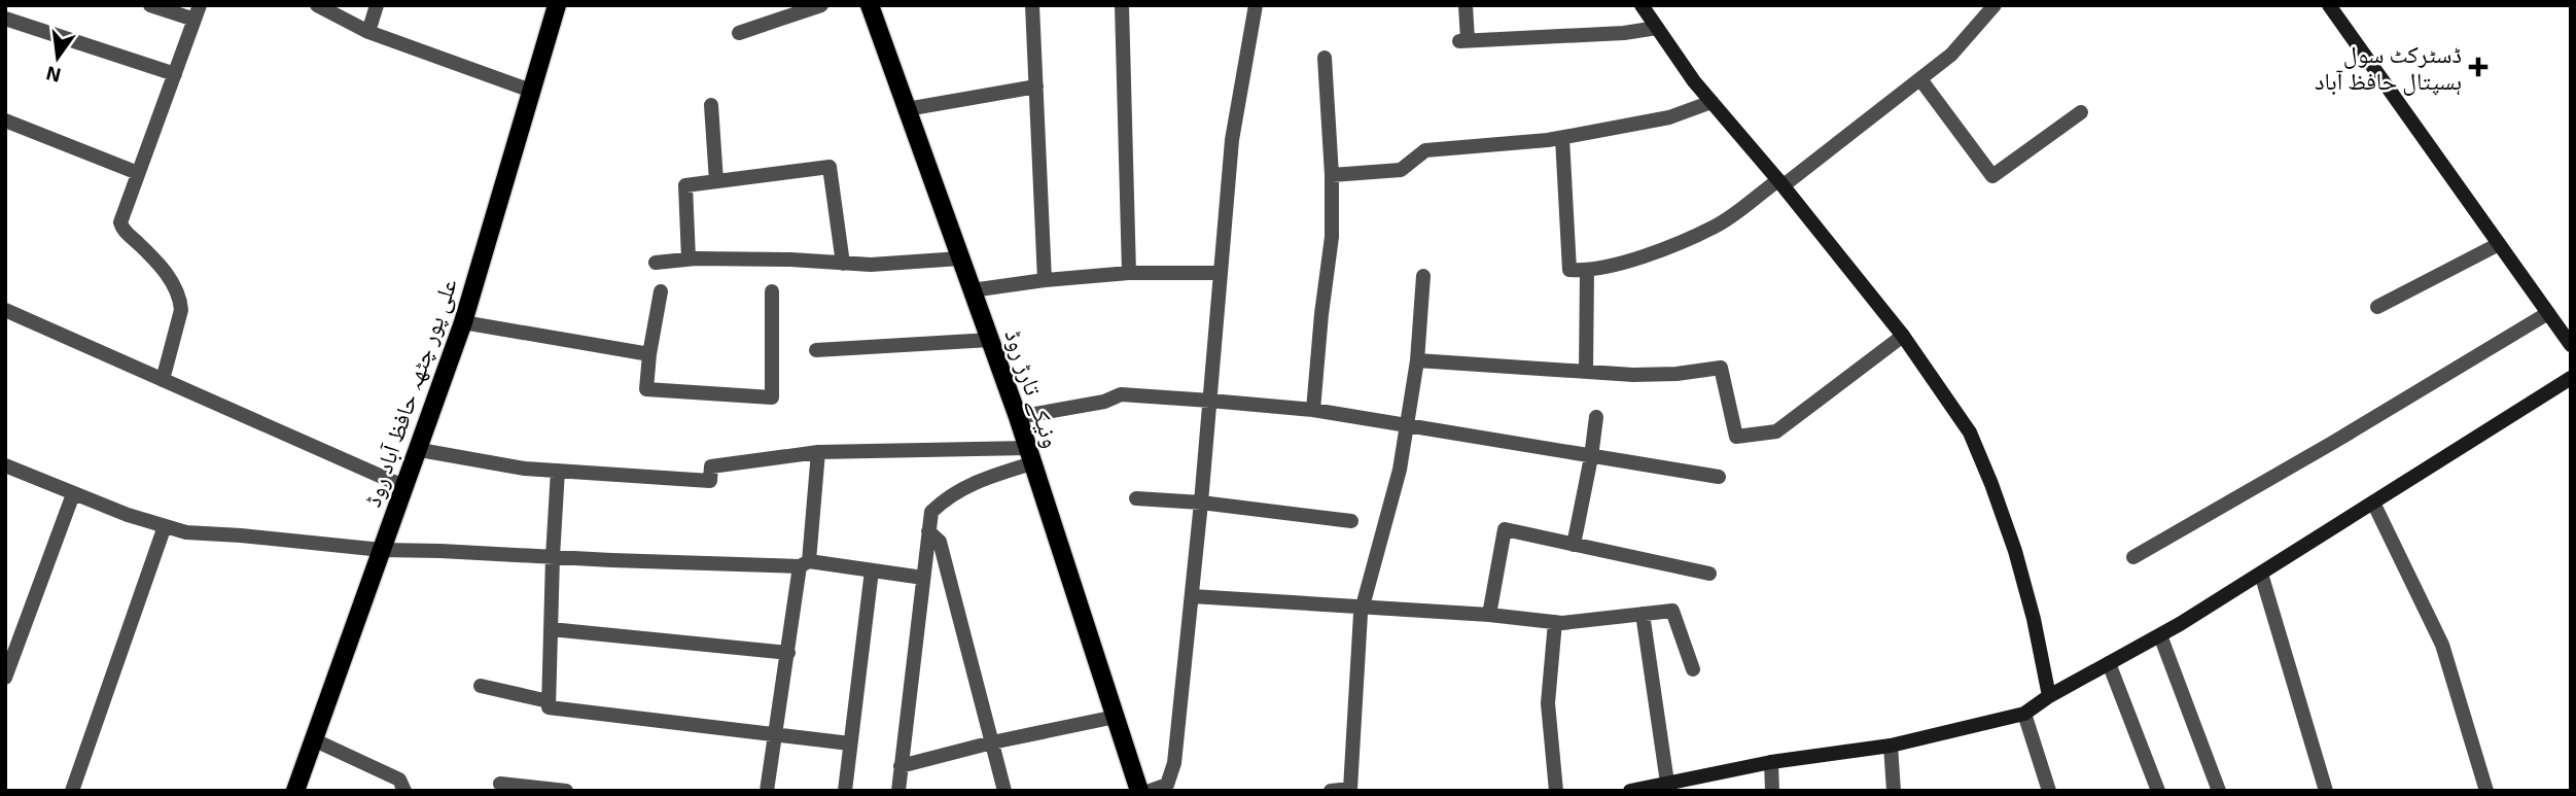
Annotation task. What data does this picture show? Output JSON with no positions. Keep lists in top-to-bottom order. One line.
{"streets":{"main road":["ونیکے تارڑ روڈ","علی پور چٹھہ حافظ آباد روڈ"]},"places":{"health":["ڈسٹرکٹ سول ہسپتال حافظ آباد"]},"north":"bottom"}
